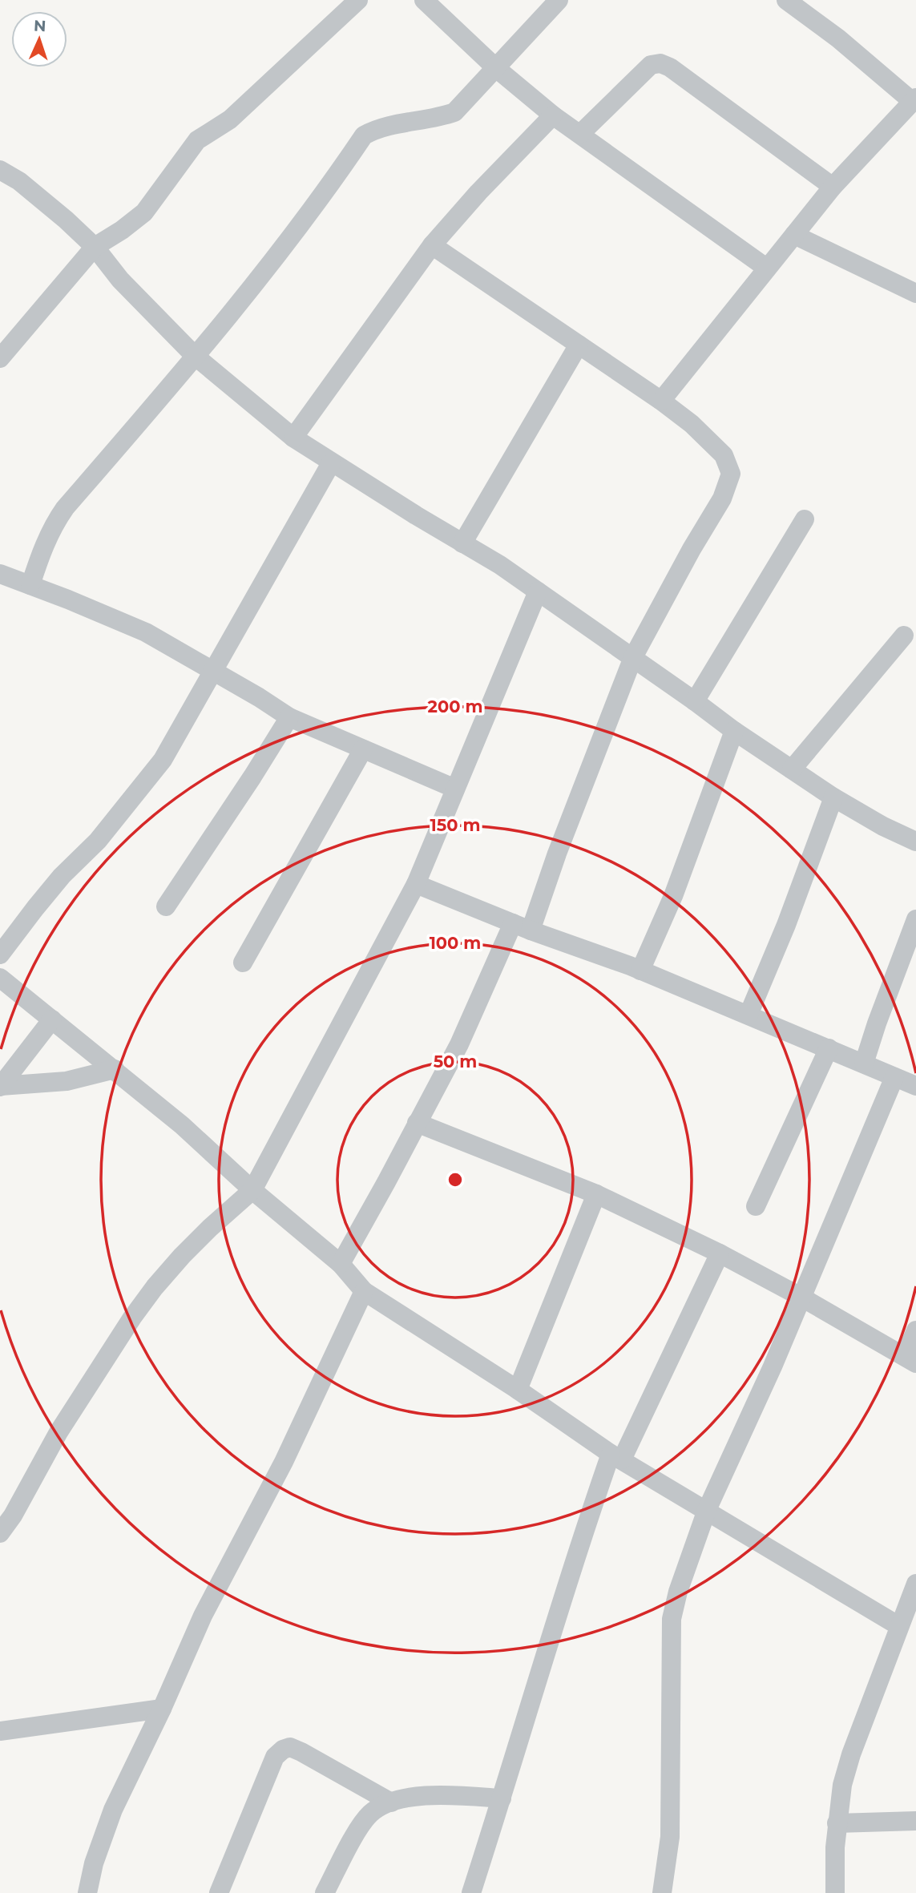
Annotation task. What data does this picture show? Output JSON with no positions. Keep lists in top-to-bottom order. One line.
{"north":"top","rings":["200 m","150 m","100 m","50 m"]}
